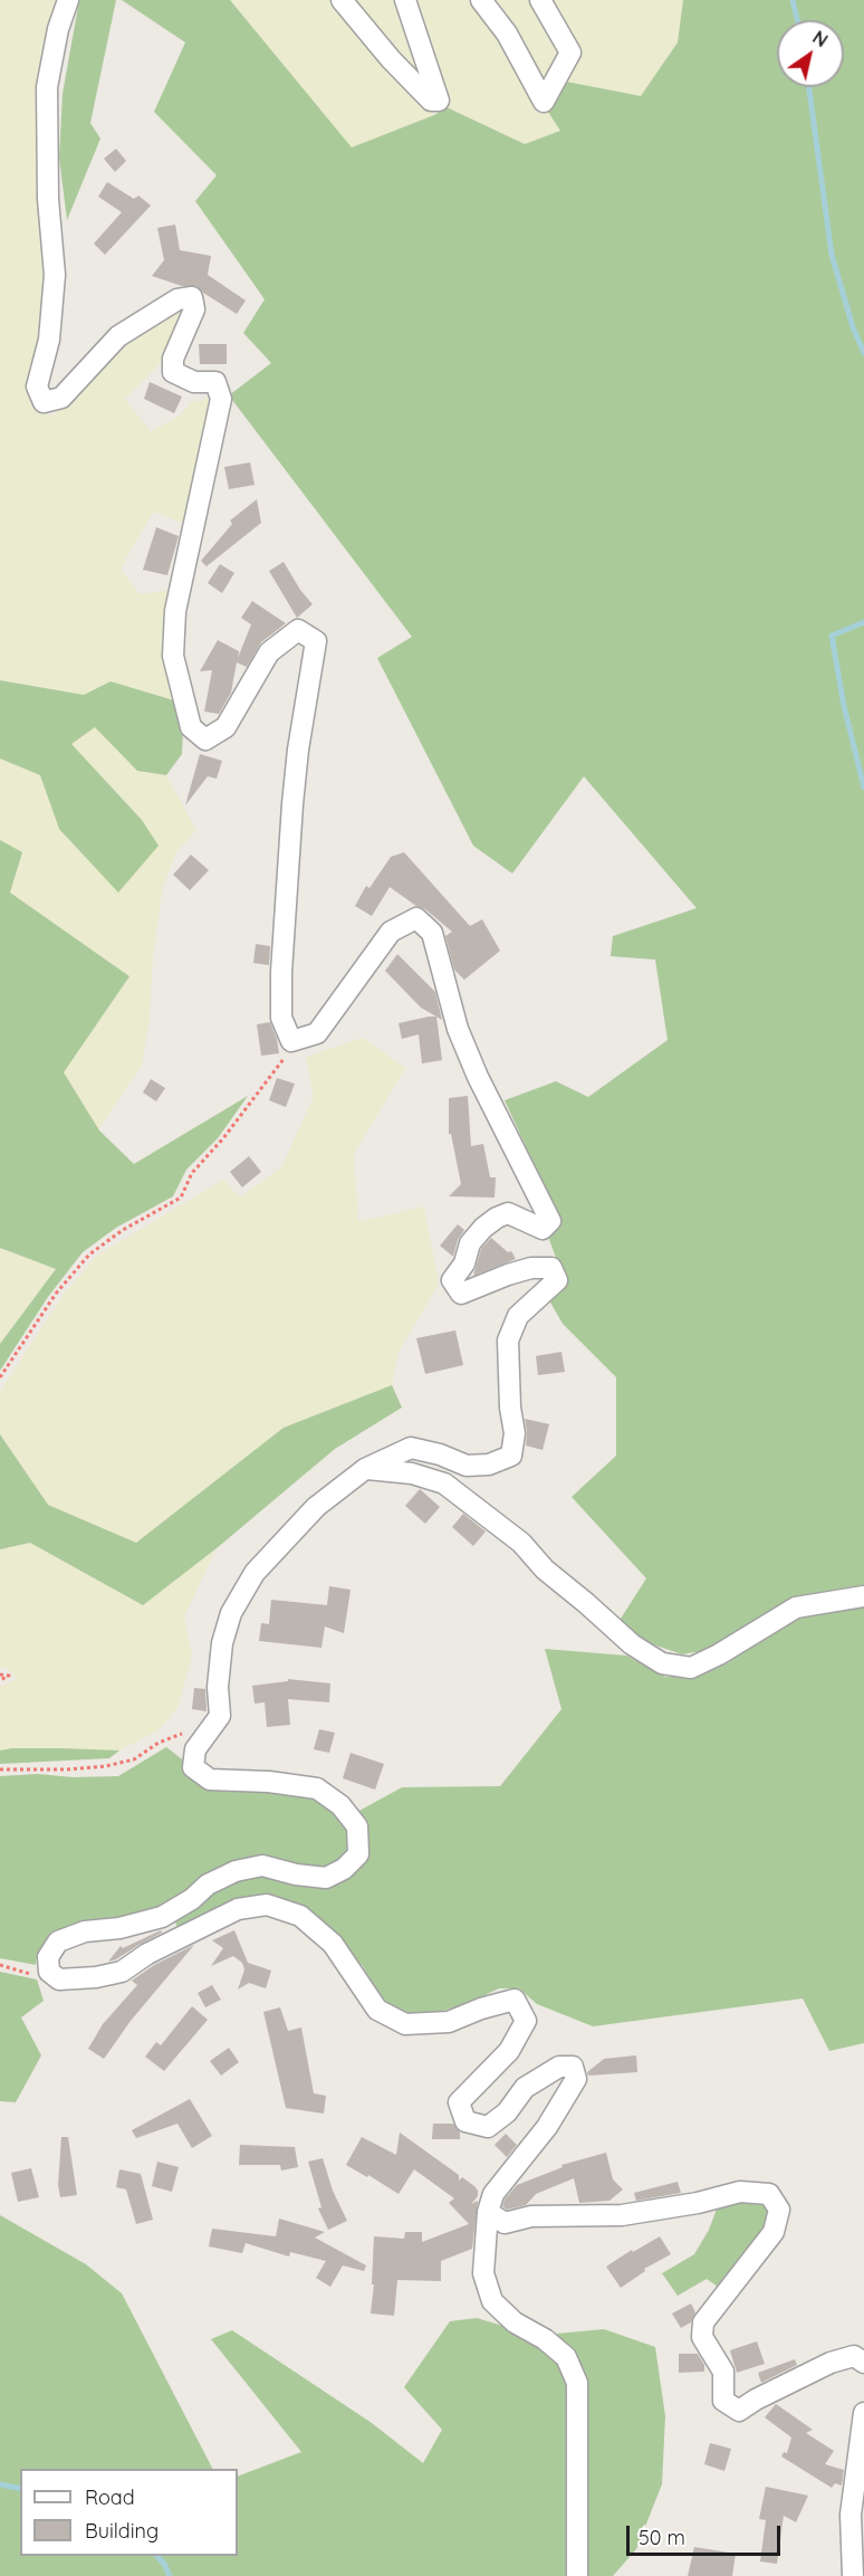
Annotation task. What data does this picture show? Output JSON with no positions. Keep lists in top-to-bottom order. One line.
{"legend":["Road","Building"],"scale_bar":"50 m","north":"top right"}
